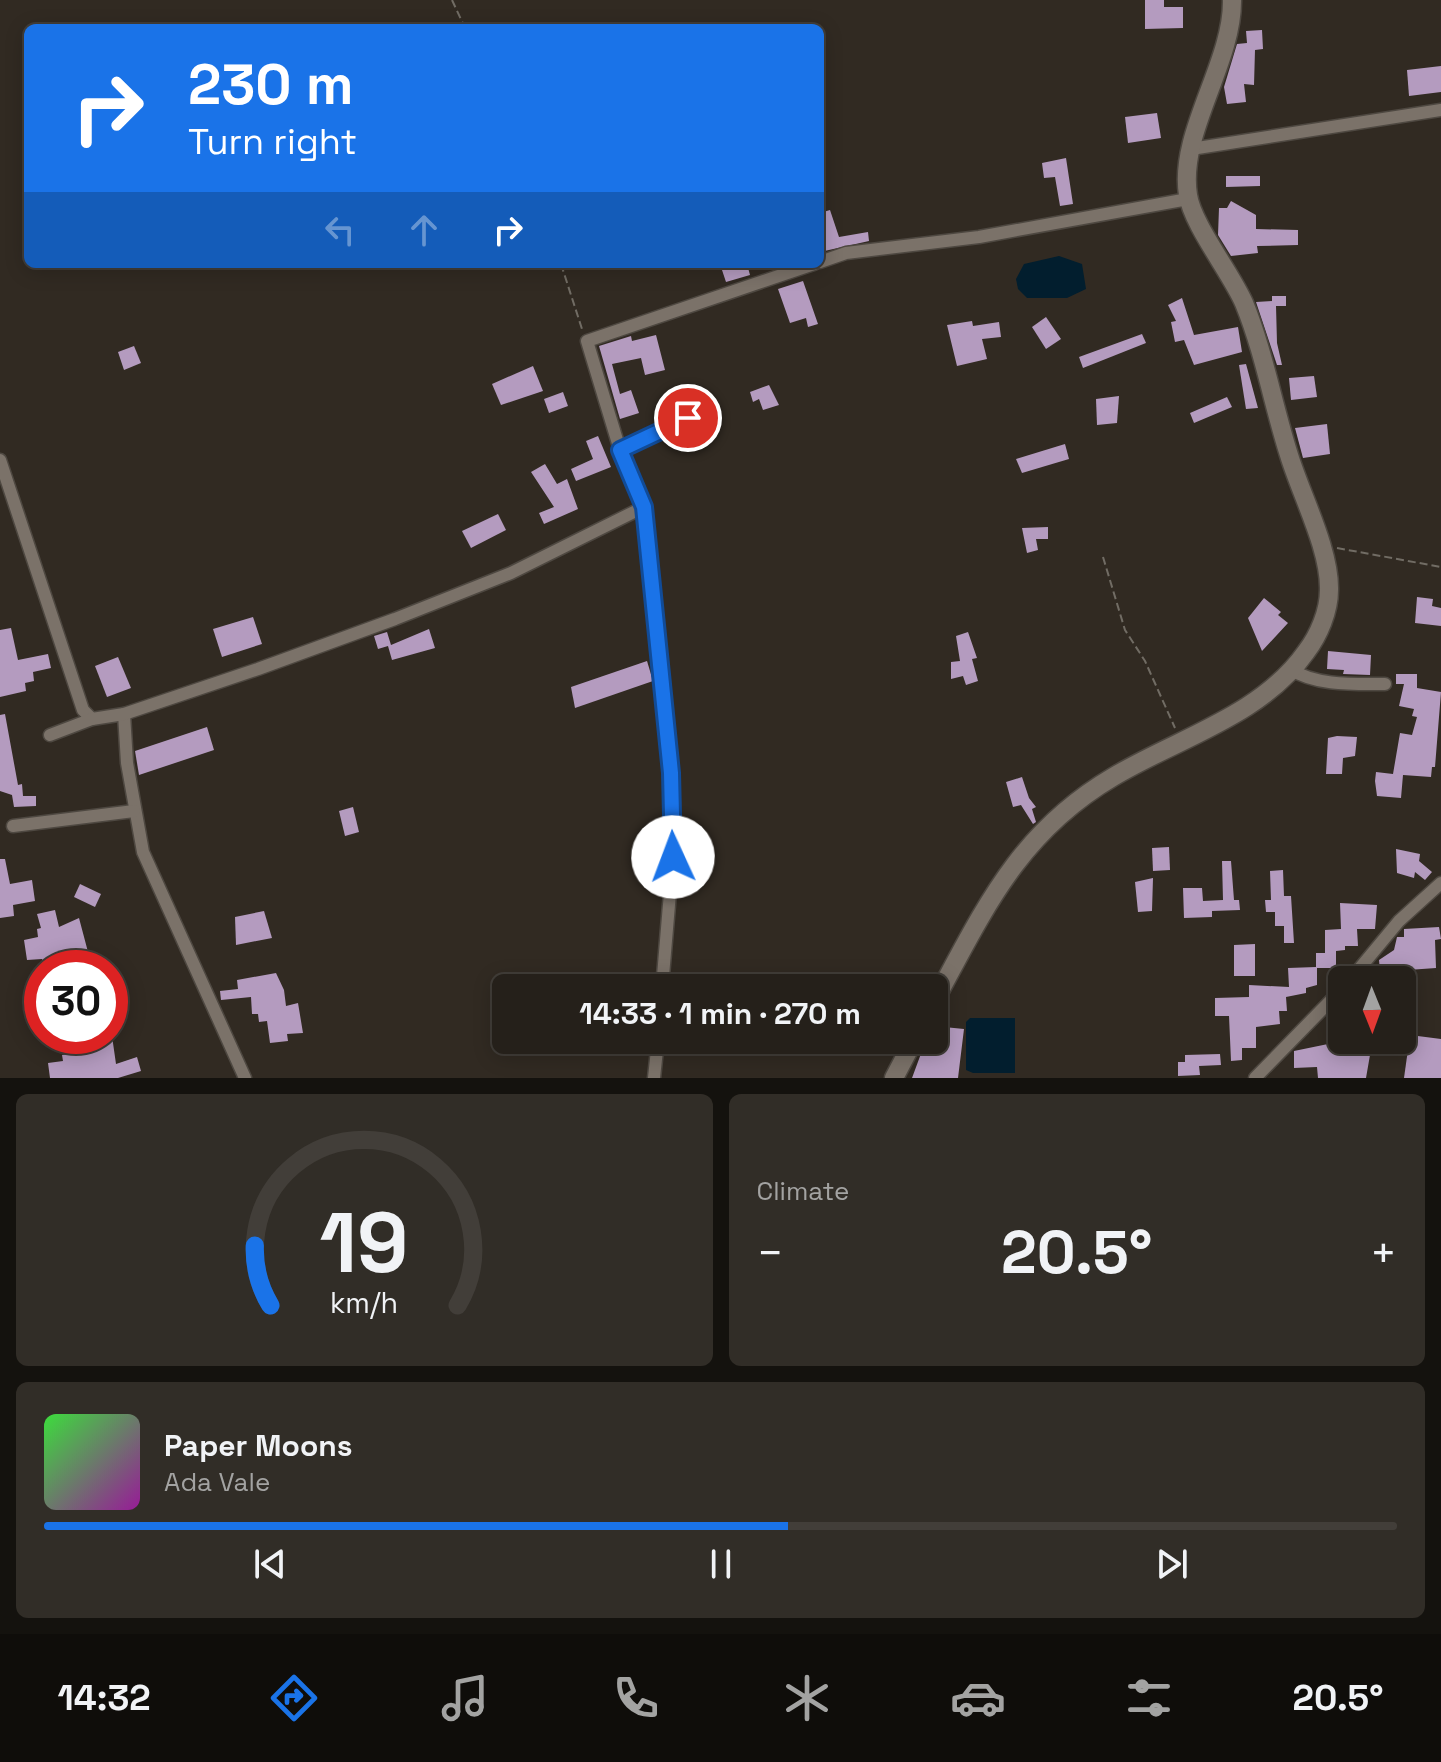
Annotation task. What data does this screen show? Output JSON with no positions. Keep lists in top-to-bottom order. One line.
{"north":"bottom","page":{"turn":["230 m","Turn right"],"limit":"30","trip":"14:33 · 1 min · 270 m","tile":"Climate","heat":["−","20.5°","+"],"song":["Paper Moons","Ada Vale"],"tabs":["14:32","20.5°"],"gauge":["19","km/h"]}}
